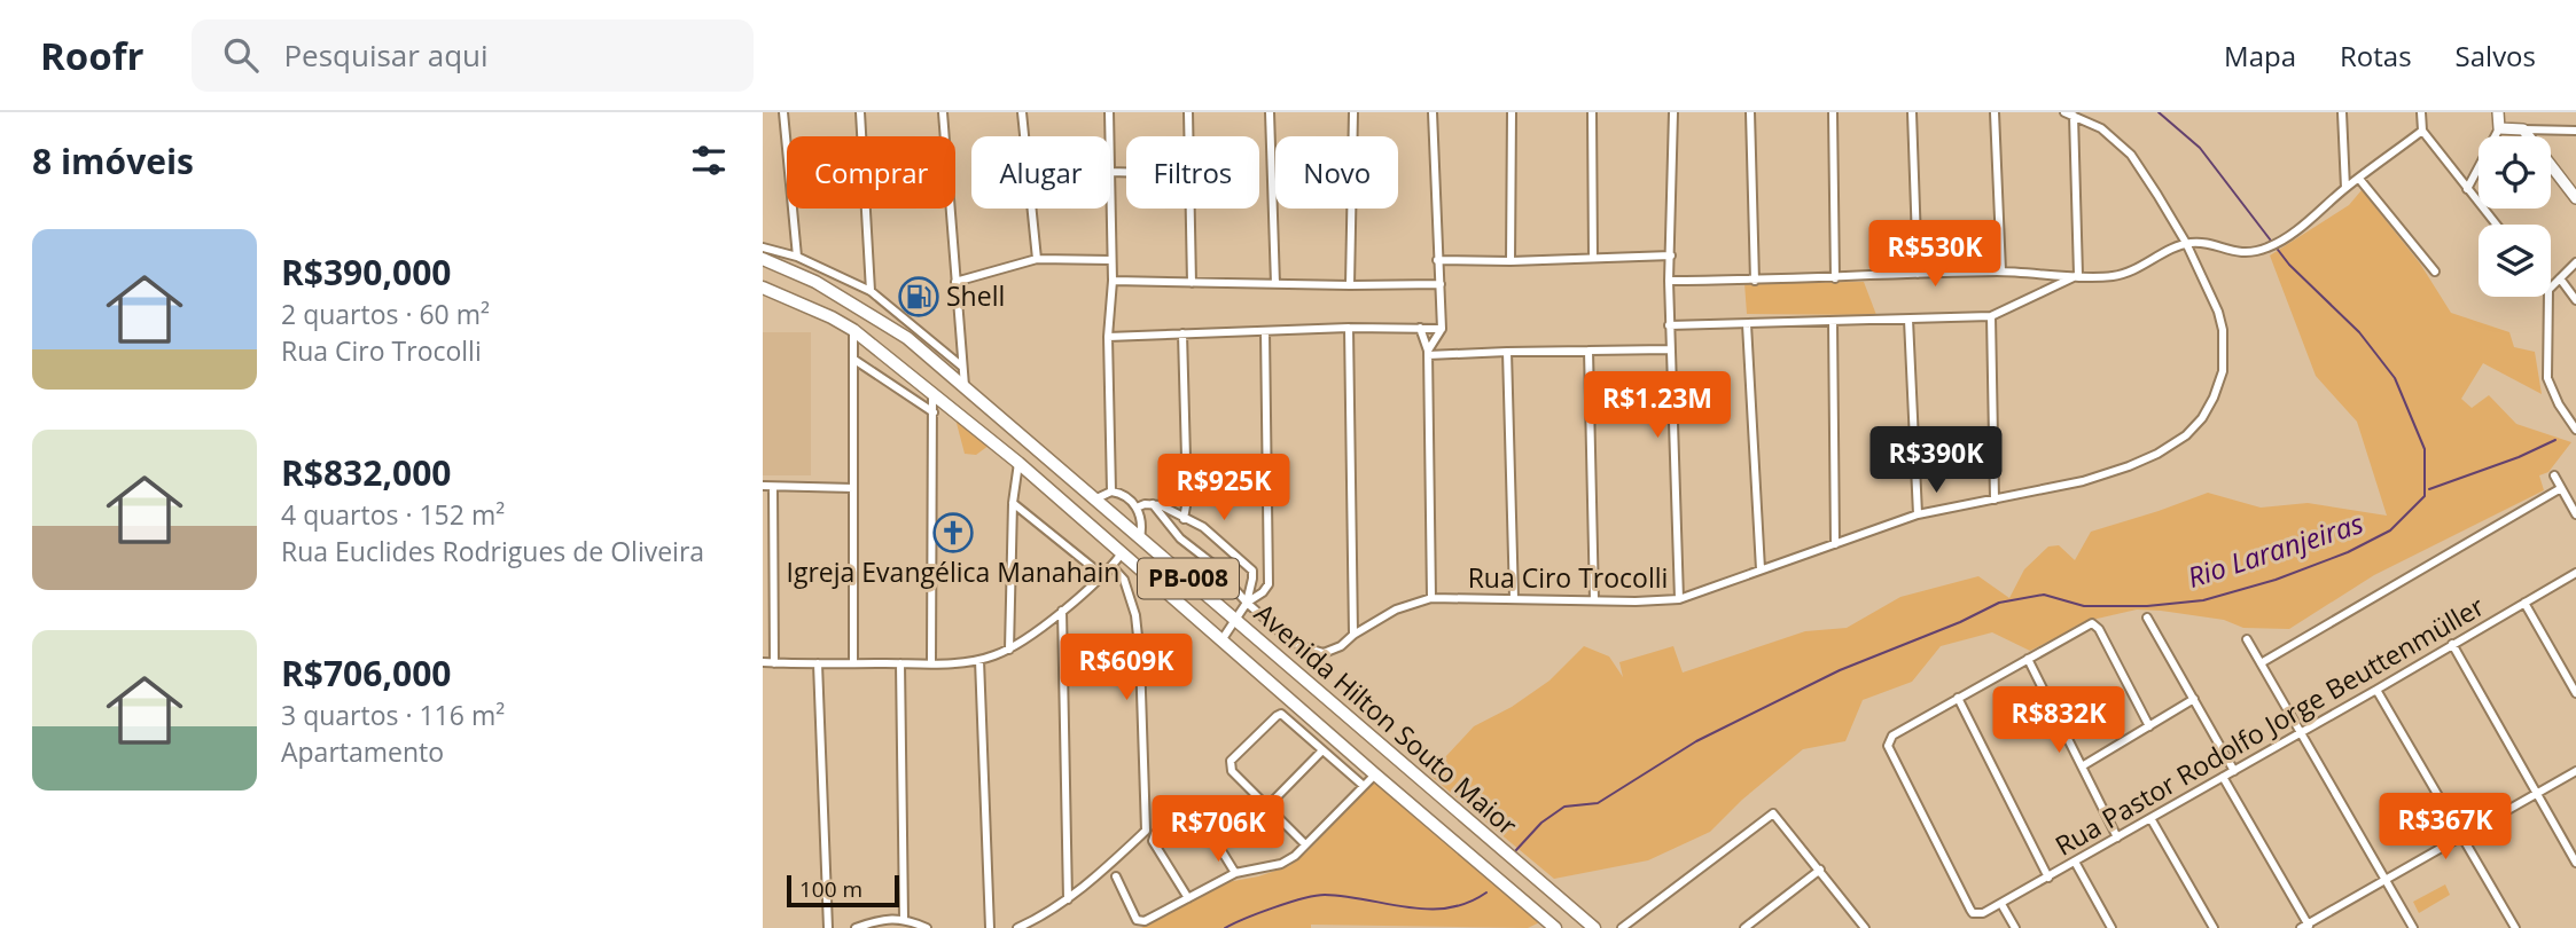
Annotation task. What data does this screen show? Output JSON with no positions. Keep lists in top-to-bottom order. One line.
{"streets":{"main road":["PB-008","Avenida Hilton Souto Maior"],"street":["Rua Ciro Trocolli","Rua Pastor Rodolfo Jorge Beuttenmüller"]},"water":["Rio Laranjeiras"],"places":{"fuel station":["Shell"],"church":["Igreja Evangélica Manahain"]},"scale_bar":"100 m","page":{"header":"Roofr","search":"Pesquisar aqui","nav":["Mapa","Rotas","Salvos"],"heading":"8 imóveis","chip":["Comprar","Alugar","Filtros","Novo"],"list":[{"name":"R$390,000","note":"2 quartos · 60 m² · Rua Ciro Trocolli"},{"name":"R$832,000","note":"4 quartos · 152 m² · Rua Euclides Rodrigues de Oliveira"},{"name":"R$706,000","note":"3 quartos · 116 m² · Apartamento"}],"price":["R$530K","R$1.23M","R$390K","R$925K","R$609K","R$832K","R$367K","R$706K"],"scale":"100 m"}}
